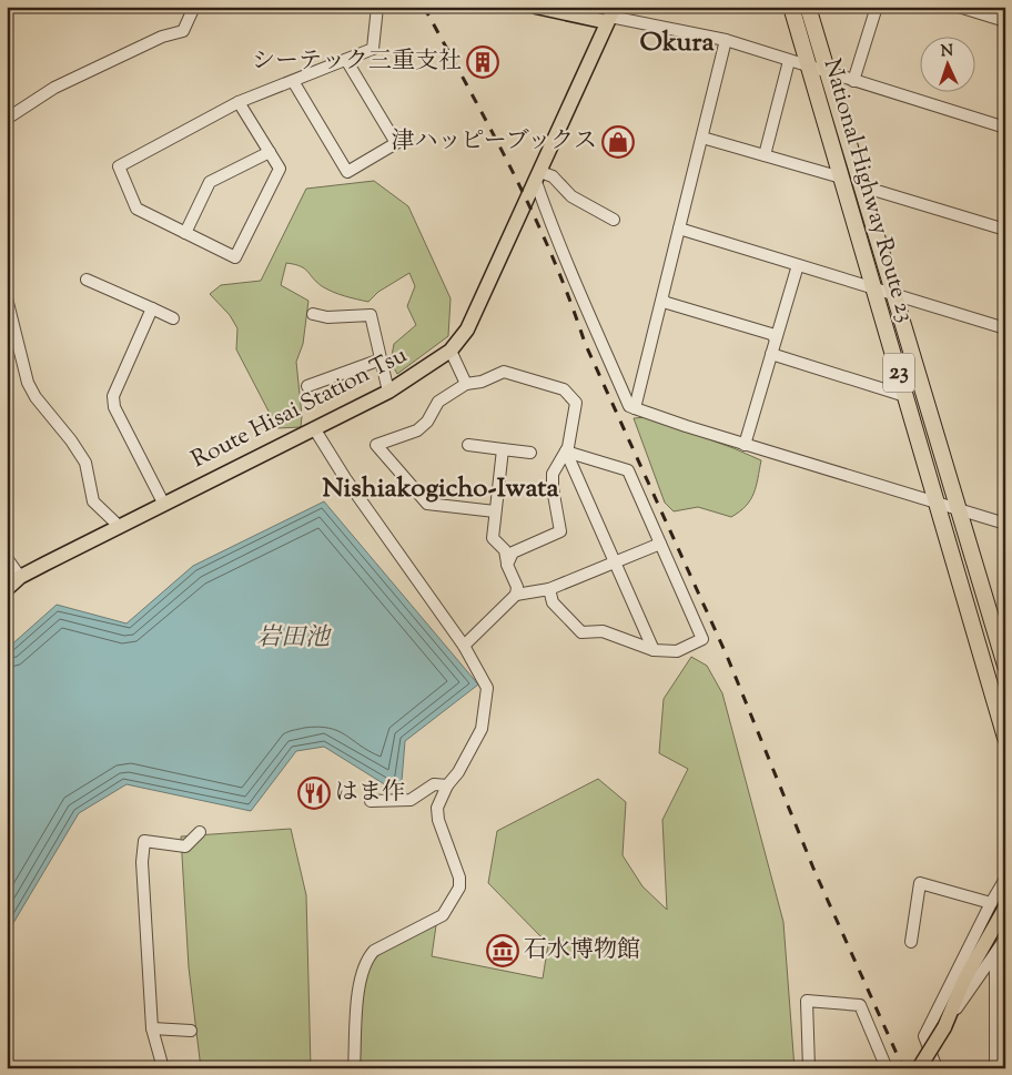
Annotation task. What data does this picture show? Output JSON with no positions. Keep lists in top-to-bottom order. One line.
{"streets":{"highway":["National Highway Route 23","23"],"main road":["Route Hisai Station Tsu"]},"districts":["Okura","Nishiakogicho-Iwata"],"water":["岩田池"],"places":{"building":["シーテック三重支社"],"shop":["津ハッピーブックス"],"restaurant":["はま作"],"museum":["石水博物館"]},"north":"top"}
